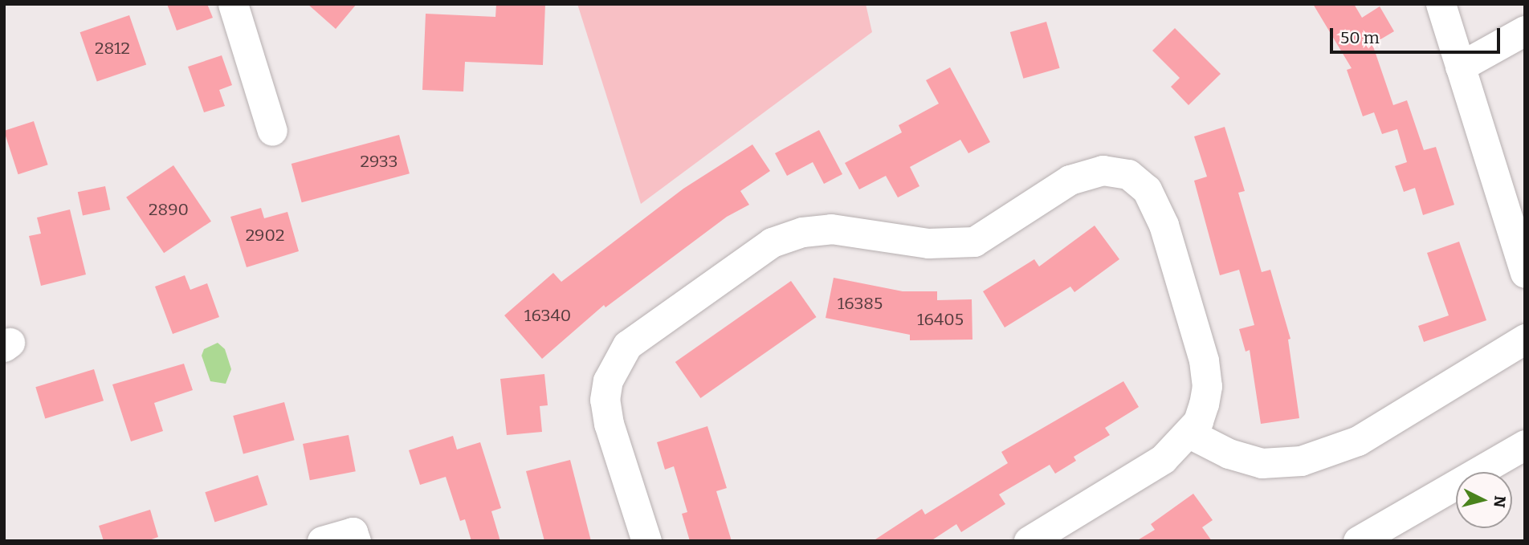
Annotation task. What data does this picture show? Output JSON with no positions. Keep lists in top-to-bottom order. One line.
{"house_numbers":["2812","2933","2890","2902","16385","16340","16405"],"scale_bar":"50 m","north":"right"}
